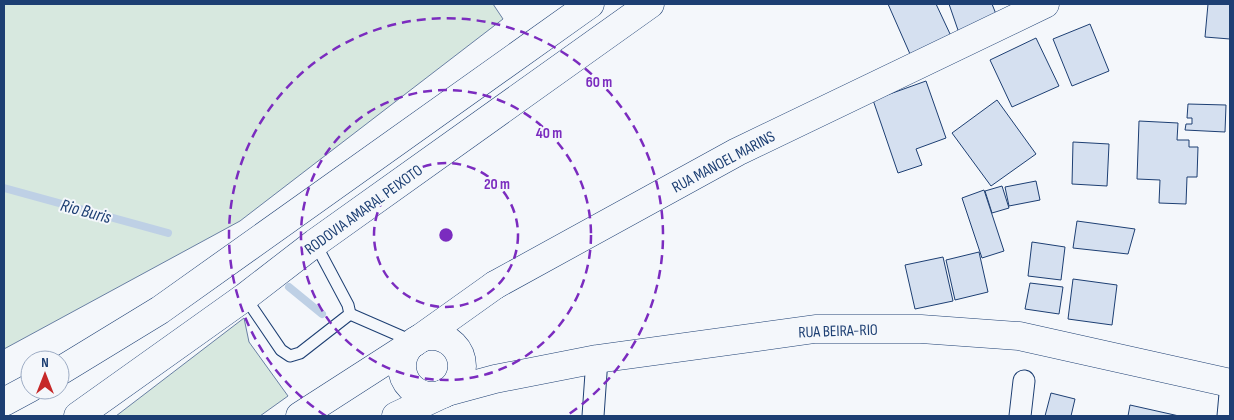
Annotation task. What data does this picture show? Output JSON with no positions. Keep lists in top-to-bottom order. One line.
{"streets":{"main road":["RUA MANOEL MARINS","RODOVIA AMARAL PEIXOTO","RUA BEIRA-RIO"]},"crossings":[["RUA MANOEL MARINS","RUA BEIRA-RIO"]],"water":["Rio Buris"],"north":"top","rings":["60 m","40 m","20 m"]}
